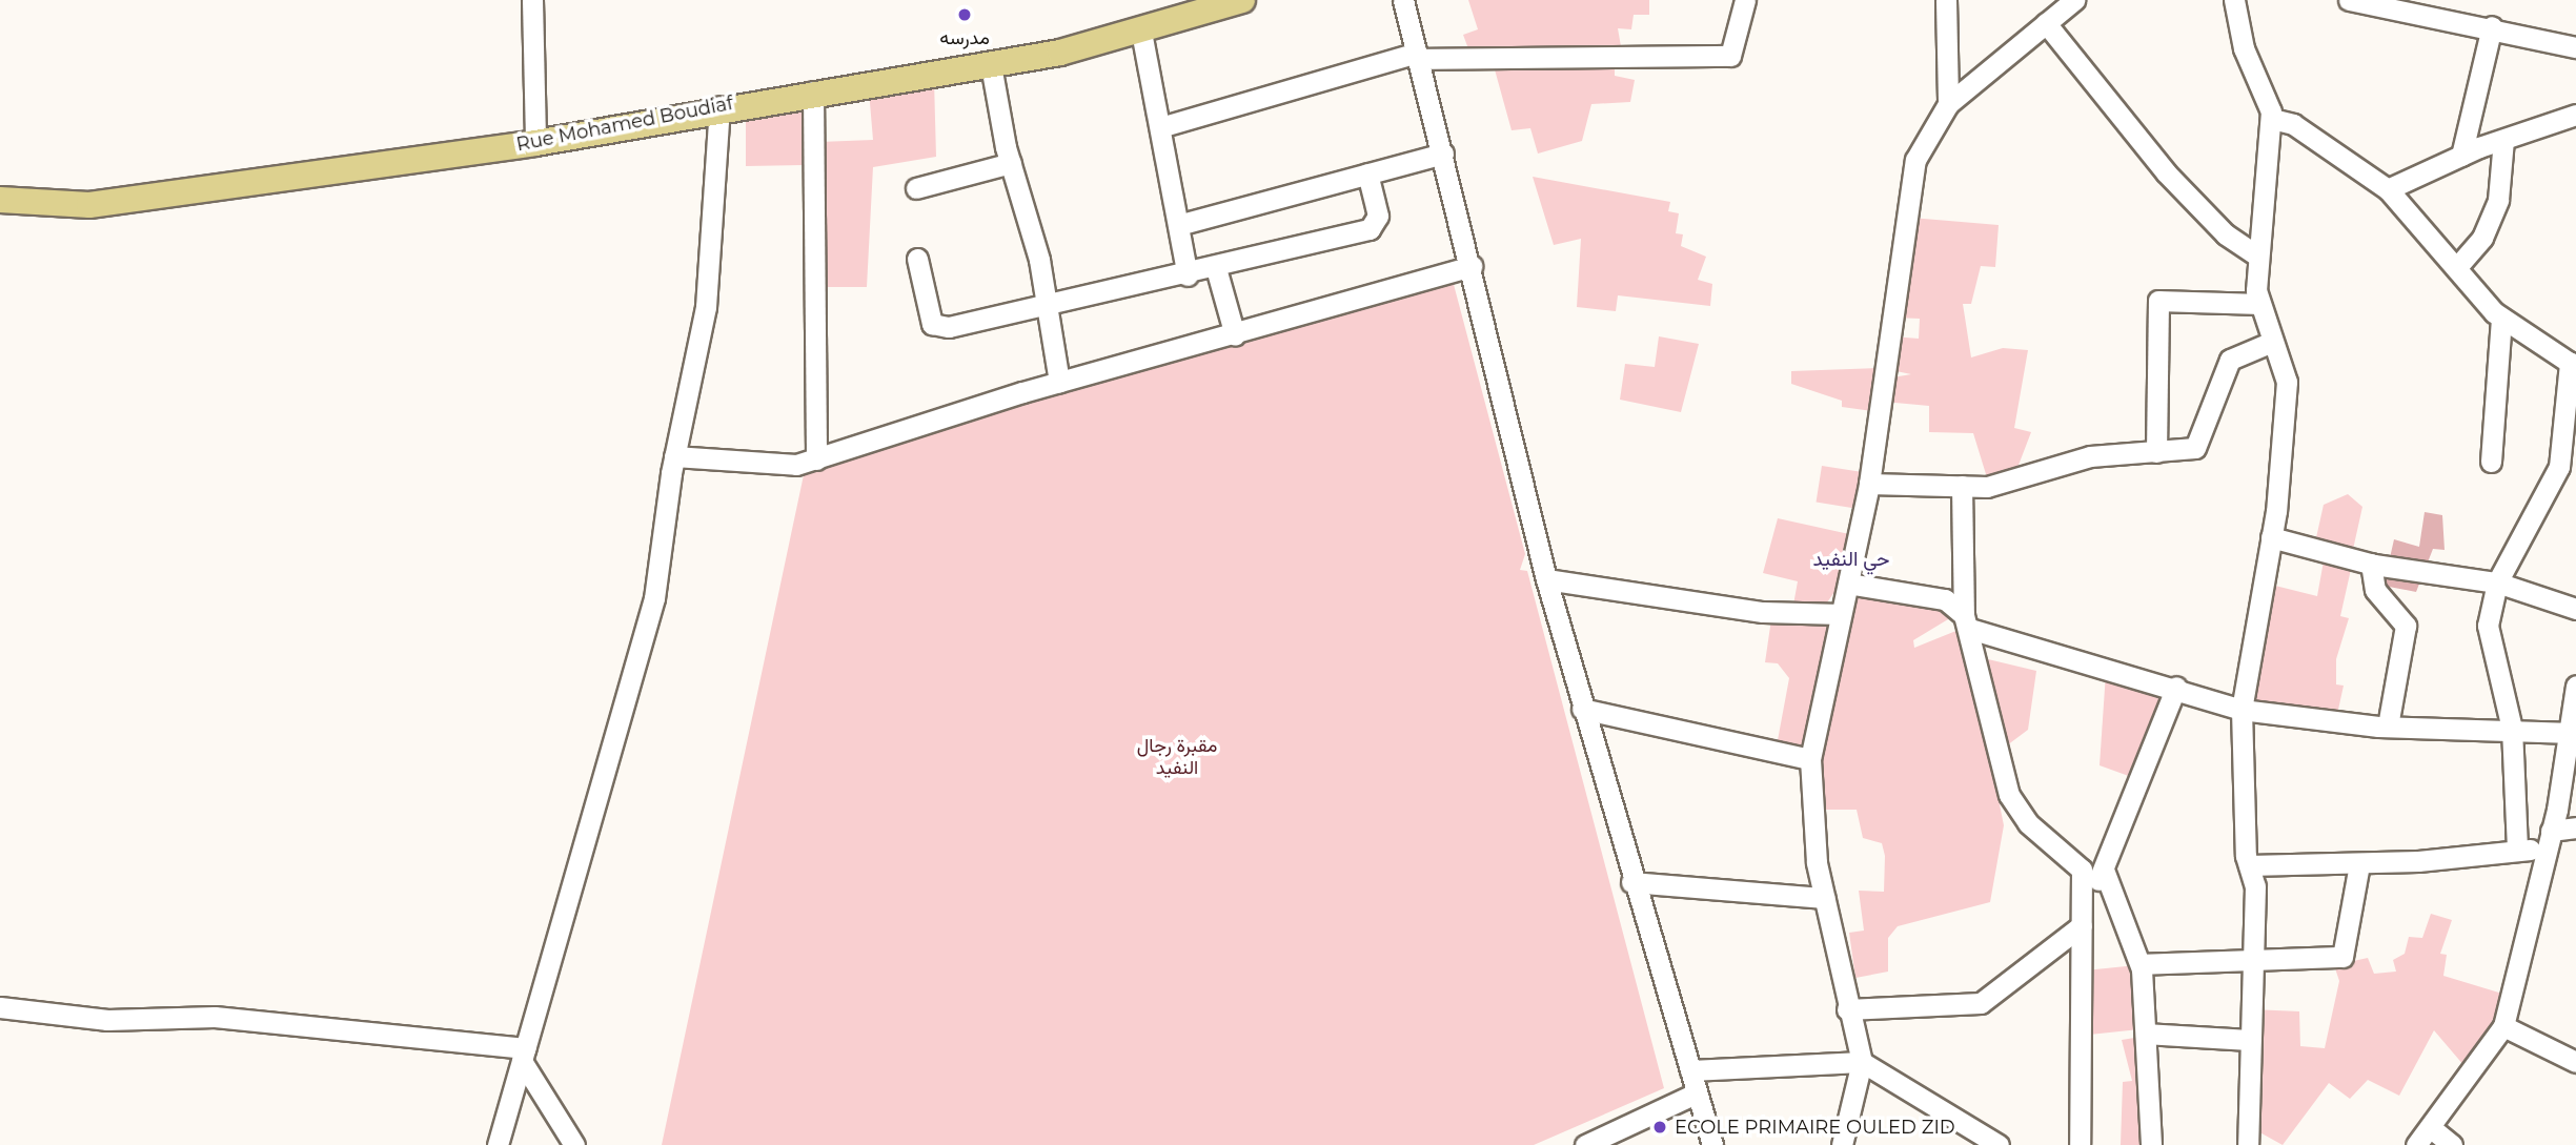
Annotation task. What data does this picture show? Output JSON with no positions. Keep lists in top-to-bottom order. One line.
{"streets":{"main road":["Rue Mohamed Boudiaf"]},"districts":["حي النفيد"],"parks":["مقبرة رجال النفيد"],"places":["مدرسه","ECOLE PRIMAIRE OULED ZID"]}
